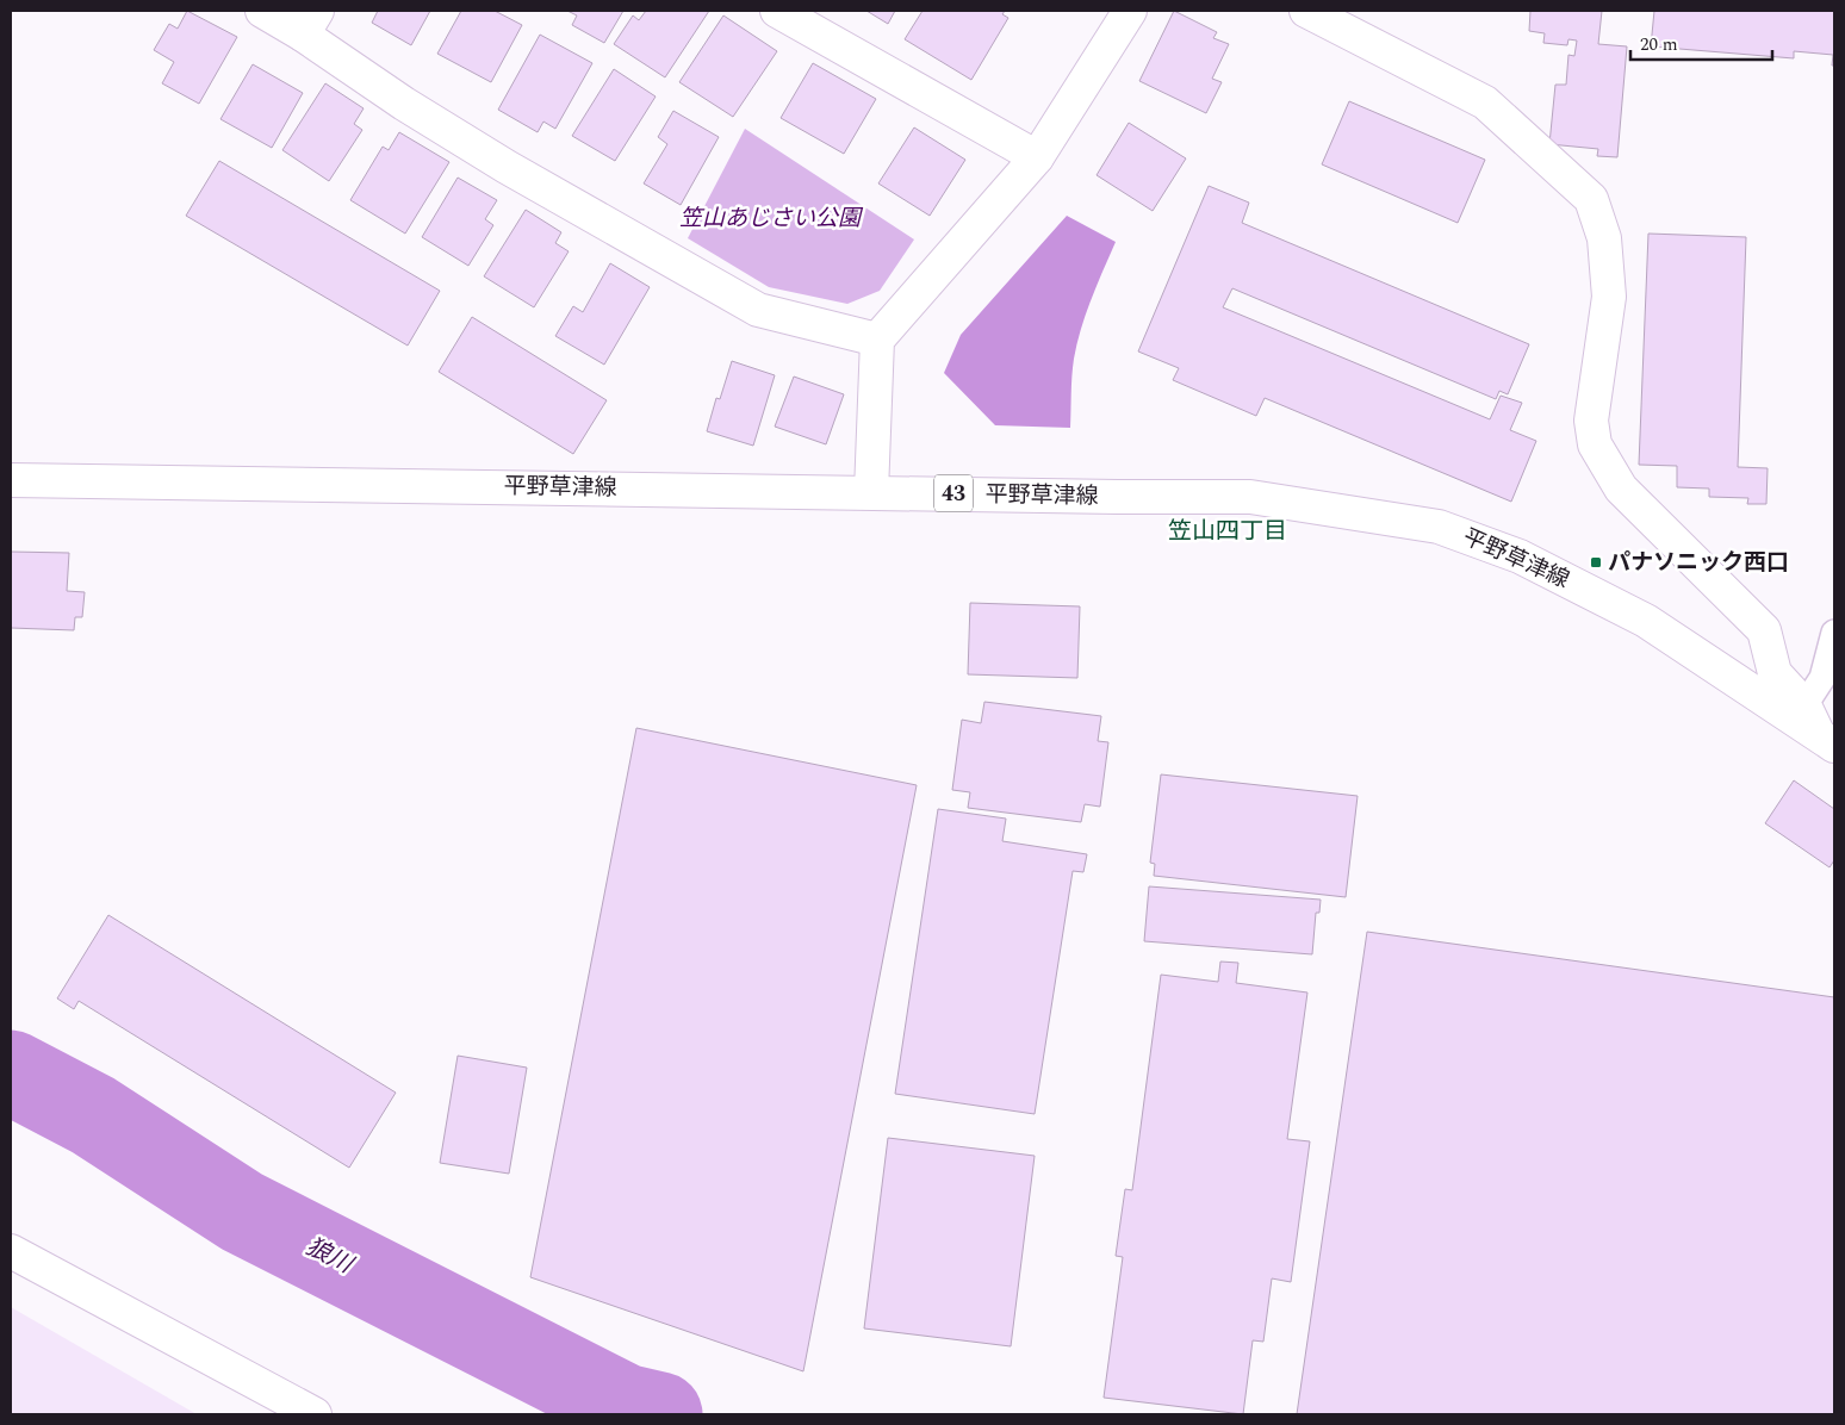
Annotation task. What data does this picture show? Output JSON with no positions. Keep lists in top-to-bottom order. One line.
{"streets":{"street":["平野草津線","43"]},"districts":["笠山四丁目"],"water":["狼川"],"parks":["笠山あじさい公園"],"places":{"transit":["パナソニック西口"]},"scale_bar":"20 m"}
